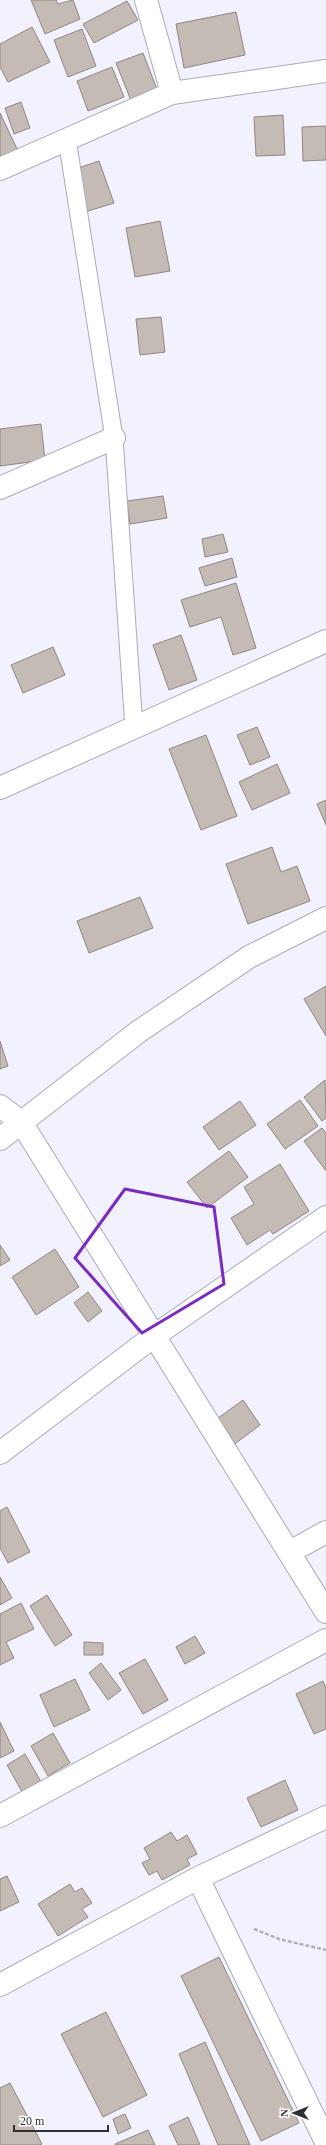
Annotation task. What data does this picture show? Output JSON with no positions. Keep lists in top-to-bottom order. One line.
{"scale_bar":"20 m","north":"left"}
